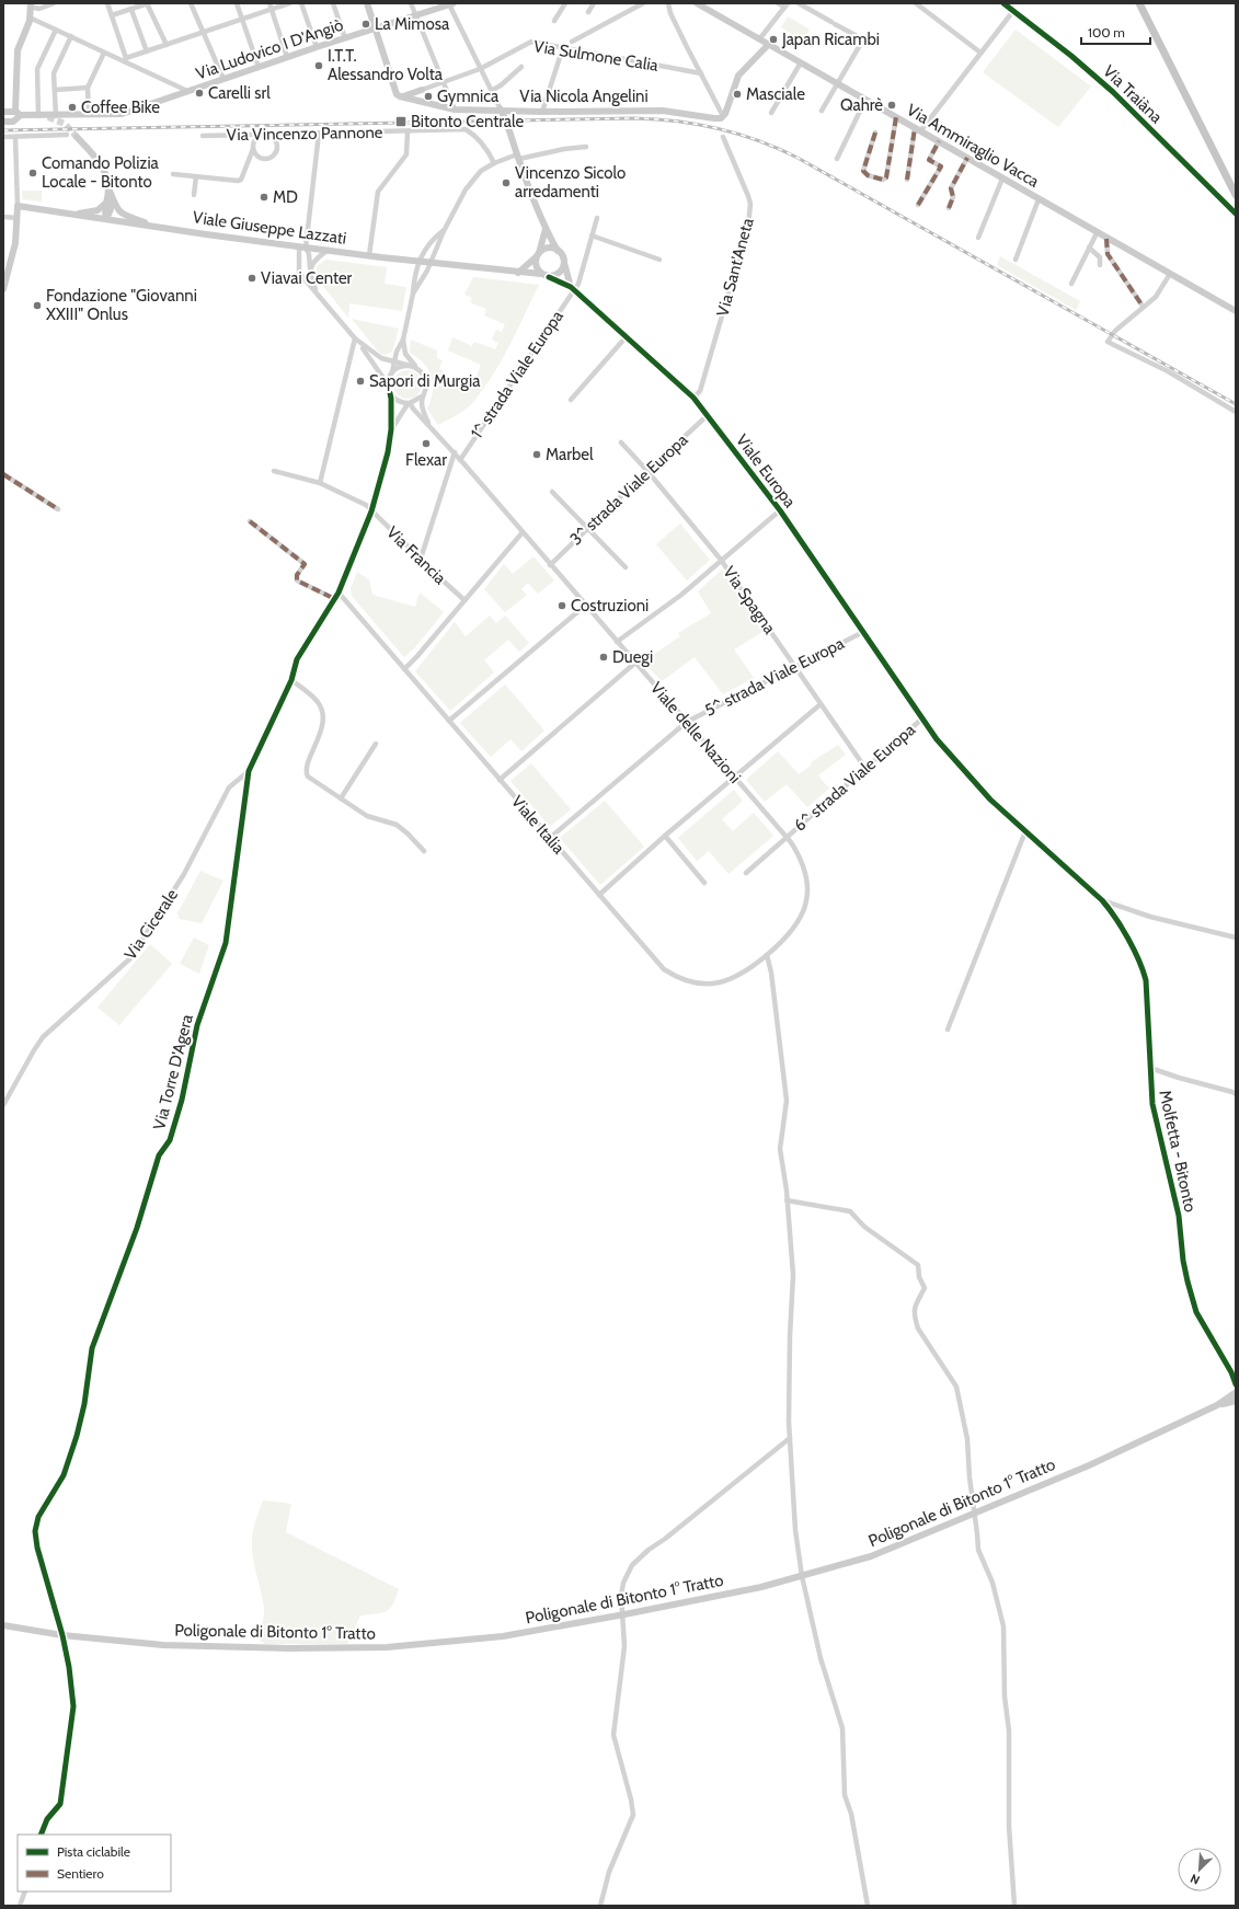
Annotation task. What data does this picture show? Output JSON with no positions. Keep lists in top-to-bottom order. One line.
{"streets":{"street":["Via Ludovico I D'Angiò","Via Sulmone Calia","Via Traiàna","Via Nicola Angelini","Via Vincenzo Pannone","Via Ammiraglio Vacca","Viale Giuseppe Lazzati","Via Sant'Aneta","1^ strada Viale Europa","Viale Europa","3^ strada Viale Europa","Via Francia","Via Spagna","5^ strada Viale Europa","Viale delle Nazioni","6^ strada Viale Europa","Viale Italia","Via Cicerale","Via Torre D'Agera","Molfetta - Bitonto","Poligonale di Bitonto 1° Tratto"]},"crossings":[["Viale Giuseppe Lazzati","Viale Europa"],["Via Sant'Aneta","Viale Europa"],["1^ strada Viale Europa","Viale Europa"],["1^ strada Viale Europa","Viale delle Nazioni"],["Viale Europa","3^ strada Viale Europa"],["Viale Europa","5^ strada Viale Europa"],["Viale Europa","6^ strada Viale Europa"],["Viale Europa","Molfetta - Bitonto"],["3^ strada Viale Europa","Via Spagna"],["3^ strada Viale Europa","Viale delle Nazioni"],["Via Francia","Via Torre D'Agera"],["Via Spagna","5^ strada Viale Europa"],["Via Spagna","6^ strada Viale Europa"],["5^ strada Viale Europa","Viale delle Nazioni"],["5^ strada Viale Europa","Viale Italia"],["Viale delle Nazioni","6^ strada Viale Europa"],["Viale delle Nazioni","Viale Italia"],["Viale delle Nazioni","Via Torre D'Agera"],["Viale Italia","Via Torre D'Agera"],["Via Cicerale","Via Torre D'Agera"],["Via Torre D'Agera","Poligonale di Bitonto 1° Tratto"]],"places":{"other":["La Mimosa","Japan Ricambi","I.T.T. Alessandro Volta","Carelli srl","Masciale","Gymnica","Qahrè","Coffee Bike","Comando Polizia Locale - Bitonto","Vincenzo Sicolo arredamenti","MD","Viavai Center","Fondazione \"Giovanni XXIII\" Onlus","Sapori di Murgia","Flexar","Marbel","Costruzioni","Duegi"],"transit":["Bitonto Centrale"]},"legend":["Pista ciclabile","Sentiero"],"scale_bar":"100 m","north":"bottom left"}
